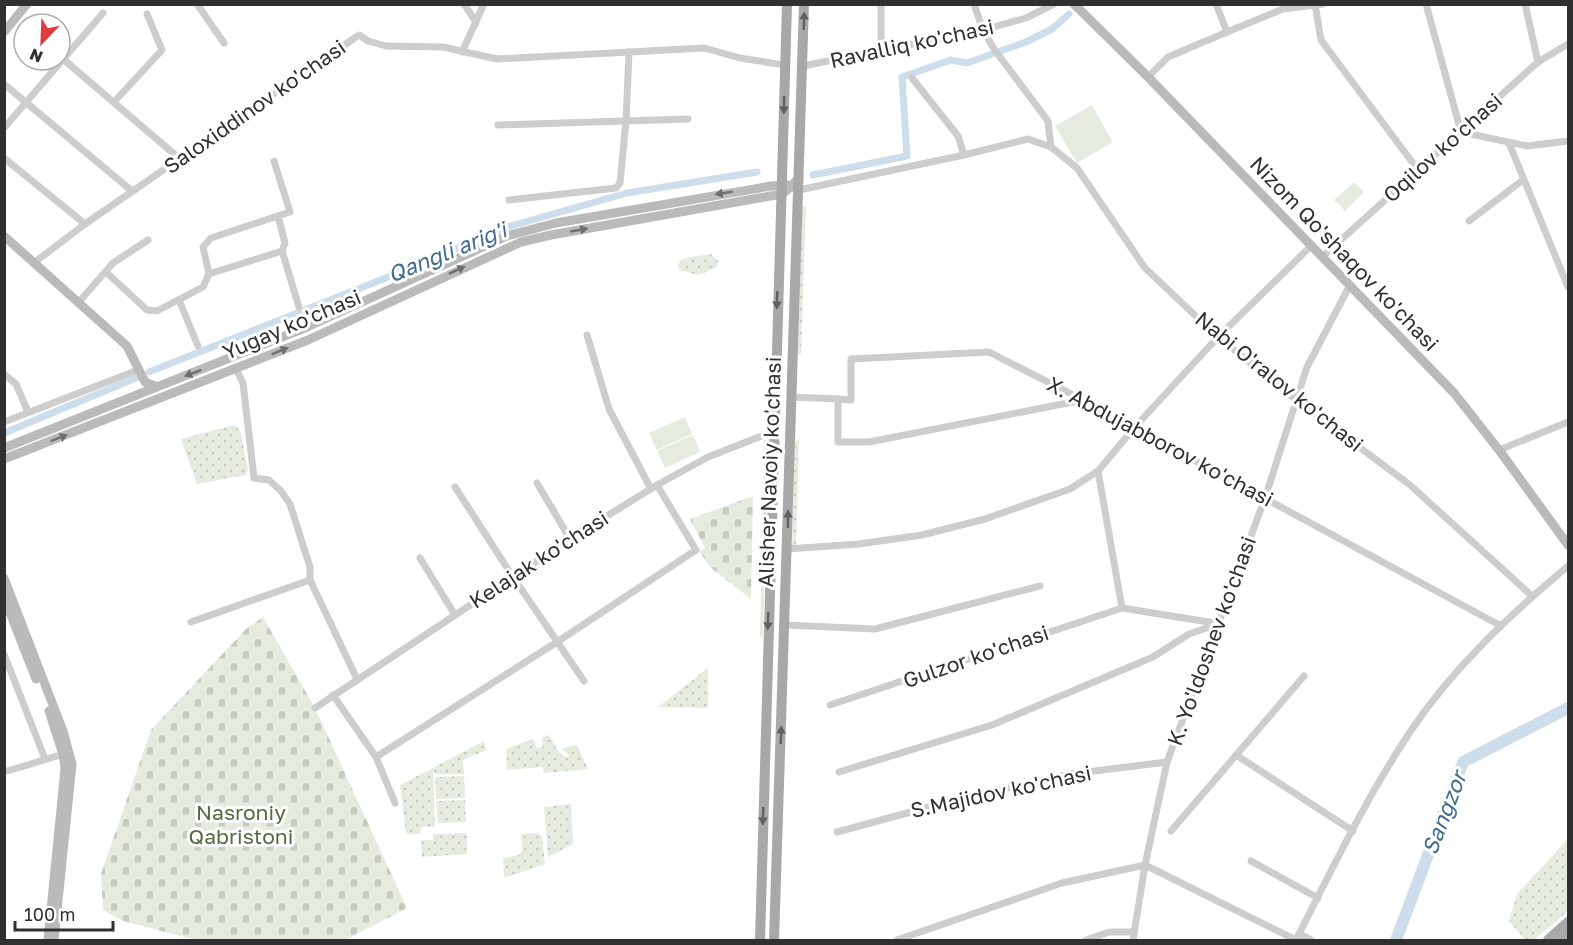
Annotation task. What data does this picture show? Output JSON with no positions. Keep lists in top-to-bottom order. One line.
{"streets":{"main road":["Nizom Qo'shaqov ko'chasi","Yugay ko'chasi","Alisher Navoiy ko'chasi"],"street":["Ravalliq ko'chasi","Saloxiddinov ko'chasi","Oqilov ko'chasi","Nabi O'ralov ko'chasi","X. Abdujabborov ko'chasi","Kelajak ko'chasi","K. Yo'ldoshev ko'chasi","Gulzor ko'chasi","S.Majidov ko'chasi"]},"crossings":[["Ravalliq ko'chasi","Alisher Navoiy ko'chasi"],["Saloxiddinov ko'chasi","Alisher Navoiy ko'chasi"],["Oqilov ko'chasi","Nizom Qo'shaqov ko'chasi"],["Nizom Qo'shaqov ko'chasi","K. Yo'ldoshev ko'chasi"],["Yugay ko'chasi","Alisher Navoiy ko'chasi"],["Nabi O'ralov ko'chasi","K. Yo'ldoshev ko'chasi"],["X. Abdujabborov ko'chasi","K. Yo'ldoshev ko'chasi"],["Alisher Navoiy ko'chasi","Kelajak ko'chasi"],["K. Yo'ldoshev ko'chasi","Gulzor ko'chasi"],["K. Yo'ldoshev ko'chasi","S.Majidov ko'chasi"]],"water":["Qangli arig'i","Sangzor"],"parks":["Nasroniy Qabristoni"],"scale_bar":"100 m","north":"bottom left"}
